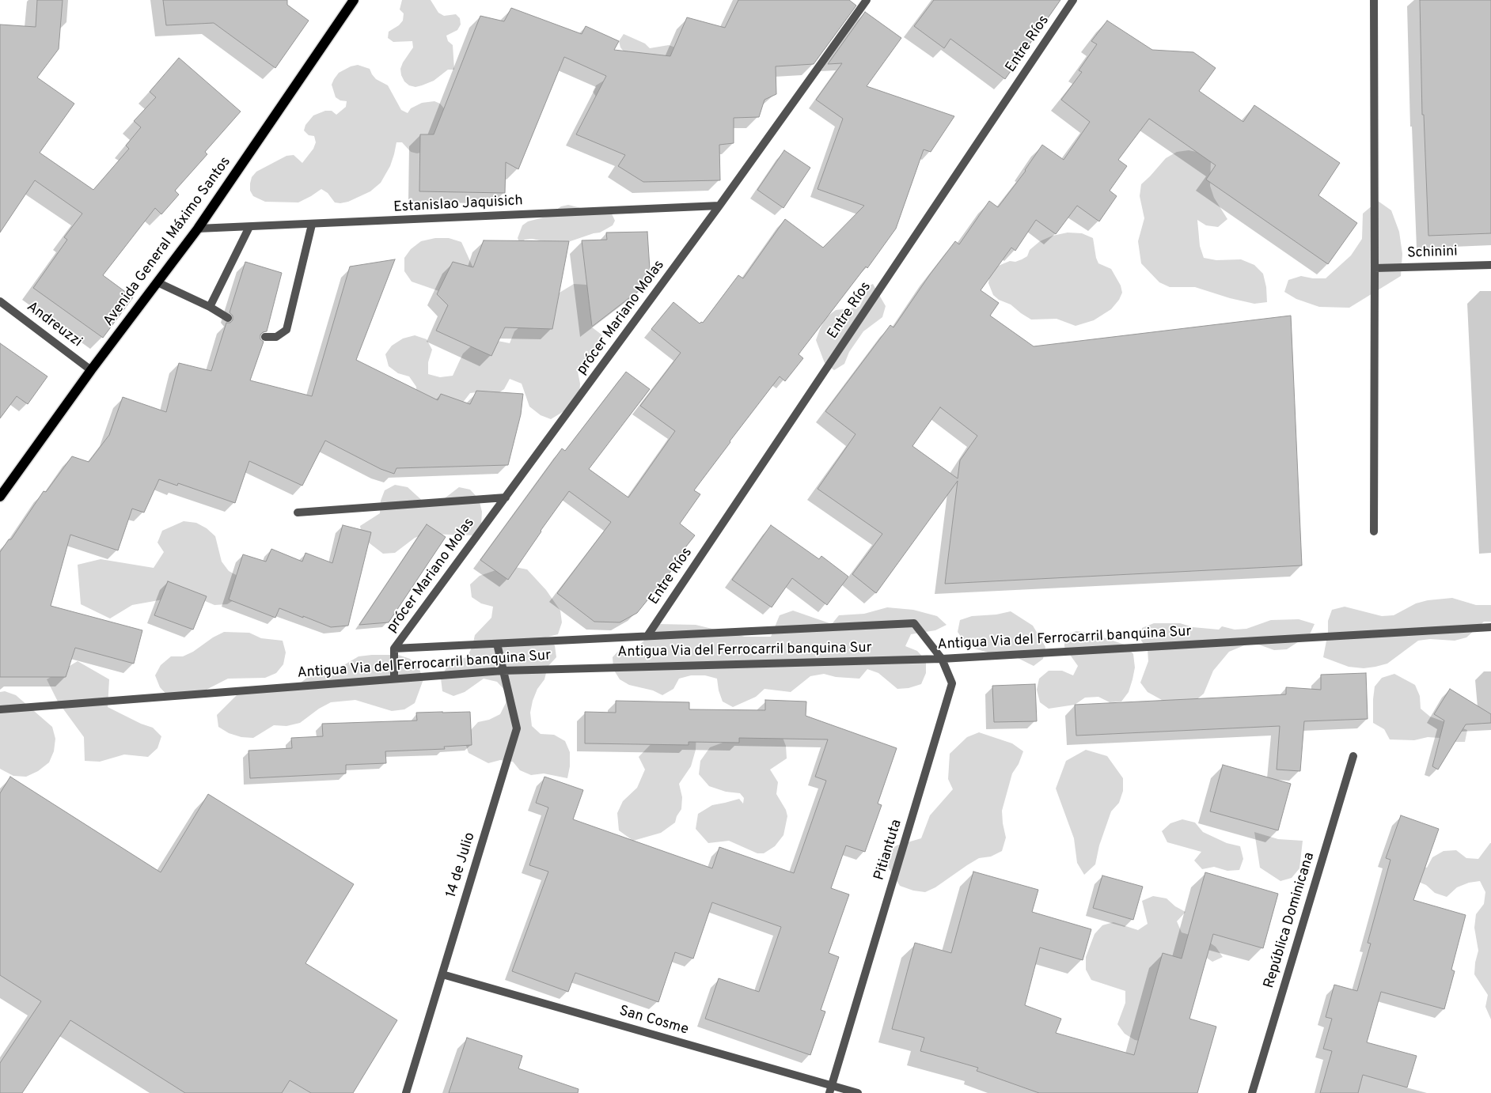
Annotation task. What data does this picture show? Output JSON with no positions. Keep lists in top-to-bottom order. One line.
{"streets":{"main road":["Avenida General Máximo Santos"],"street":["Entre Ríos","Estanislao Jaquisich","Schinini","prócer Mariano Molas","Andreuzzi","Antigua Via del Ferrocarril banquina Sur","Pitiantuta","14 de Julio","República Dominicana","San Cosme"]},"crossings":[["Entre Ríos","Pitiantuta"],["Estanislao Jaquisich","Avenida General Máximo Santos"],["Estanislao Jaquisich","prócer Mariano Molas"],["Avenida General Máximo Santos","Andreuzzi"],["Antigua Via del Ferrocarril banquina Sur","Pitiantuta"],["Antigua Via del Ferrocarril banquina Sur","14 de Julio"],["Pitiantuta","San Cosme"],["14 de Julio","San Cosme"]]}
